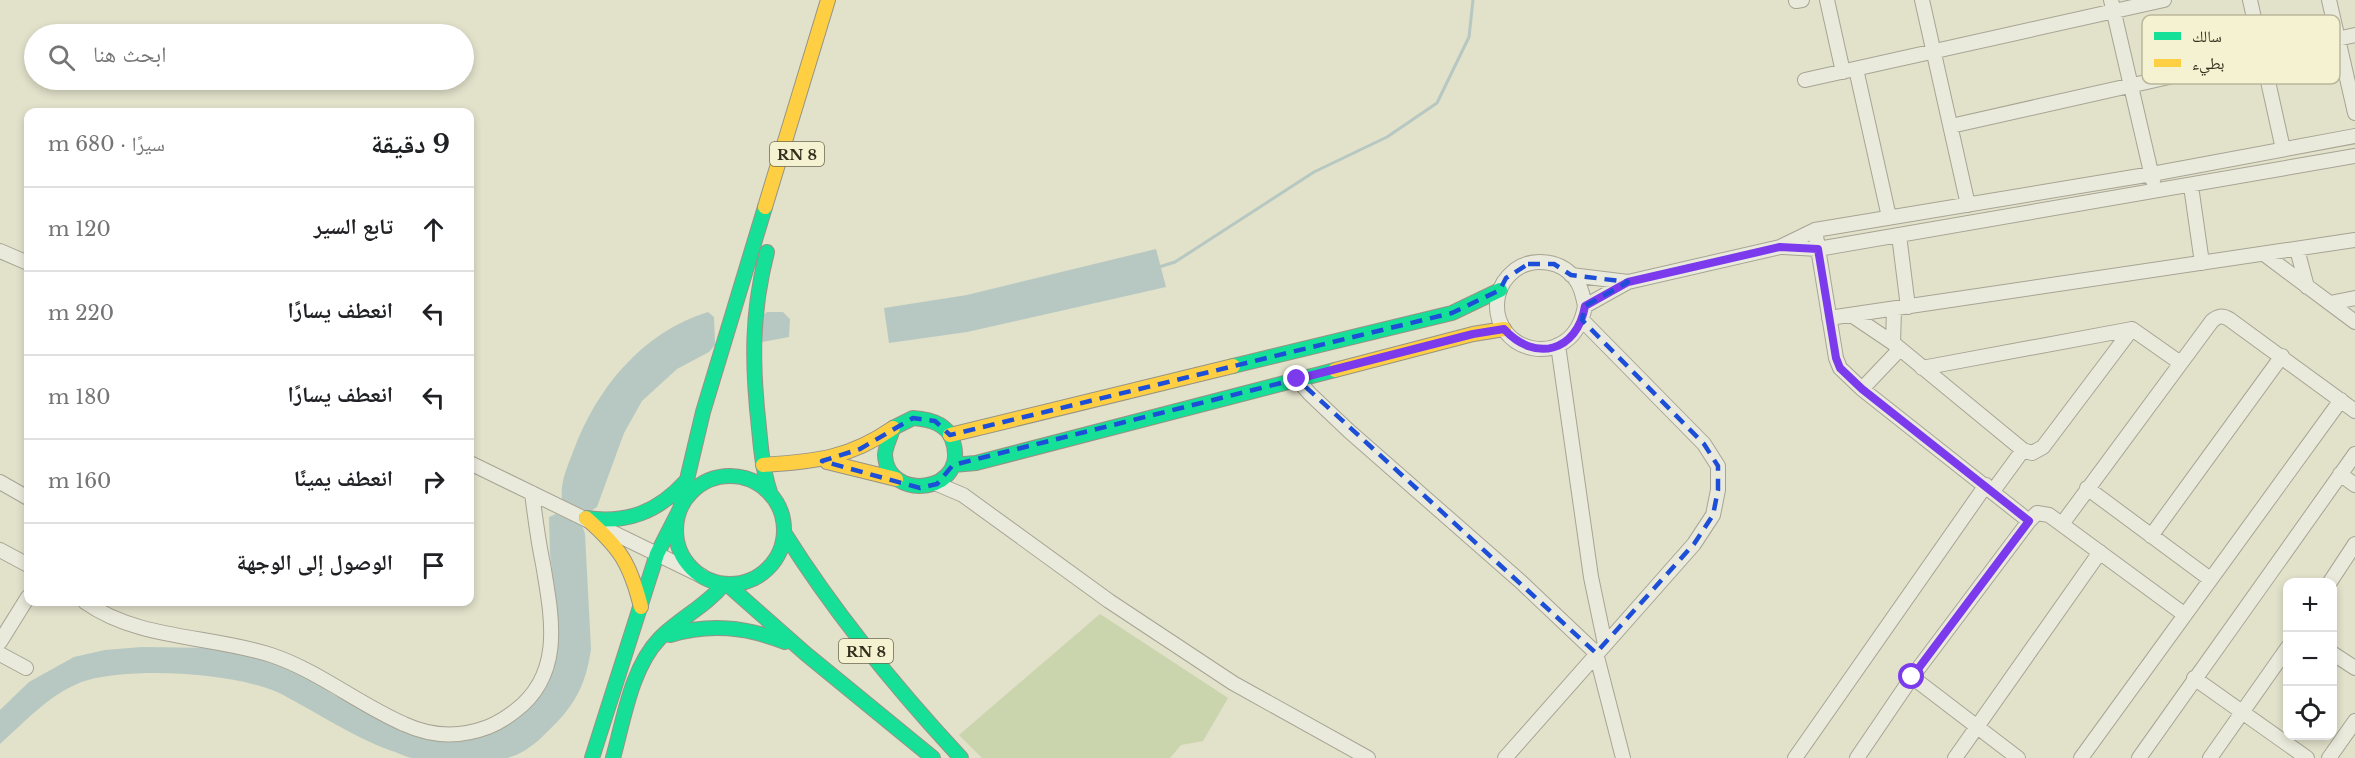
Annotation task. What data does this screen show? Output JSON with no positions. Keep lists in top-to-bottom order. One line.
{"streets":{"main road":["RN 8"]},"legend":["سالك","بطيء"],"page":{"search":"ابحث هنا","heading":["9 دقيقة","سيرًا · 680 m"],"list":[["تابع السير","120 m"],["انعطف يسارًا","220 m"],["انعطف يسارًا","180 m"],["انعطف يمينًا","160 m"],"الوصول إلى الوجهة"],"map_buttons":["+","−"]}}
